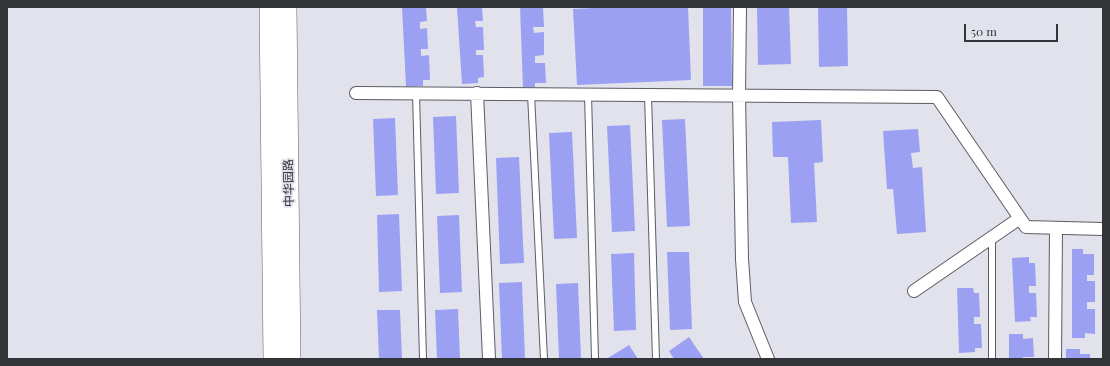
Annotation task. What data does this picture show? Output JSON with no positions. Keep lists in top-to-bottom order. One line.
{"streets":{"main road":["中华园路"]},"scale_bar":"50 m"}
